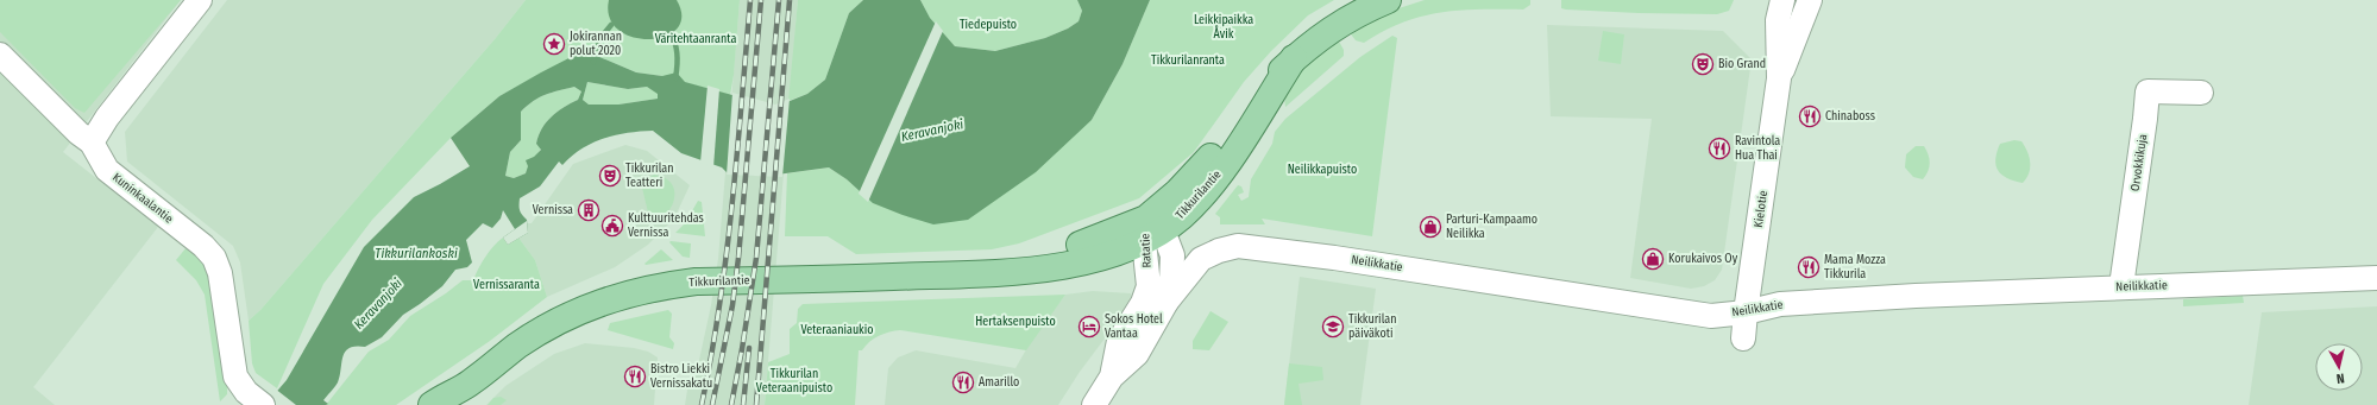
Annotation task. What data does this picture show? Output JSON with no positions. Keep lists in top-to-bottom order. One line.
{"streets":{"main road":["Tikkurilantie"],"street":["Orvokkikuja","Kuninkaalantie","Kielotie","Ratatie","Neilikkatie"]},"crossings":[["Orvokkikuja","Neilikkatie"],["Tikkurilantie","Ratatie"],["Kielotie","Neilikkatie"],["Ratatie","Neilikkatie"]],"water":["Keravanjoki","Tikkurilankoski"],"parks":["Leikkipaikka Åvik","Tiedepuisto","Väritehtaanranta","Tikkurilanranta","Neilikkapuisto","Vernissaranta","Hertaksenpuisto","Veteraaniaukio","Tikkurilan Veteraanipuisto"],"places":{"place":["Jokirannan polut 2020"],"theatre":["Bio Grand","Tikkurilan Teatteri"],"restaurant":["Chinaboss","Ravintola Hua Thai","Mama Mozza Tikkurila","Bistro Liekki Vernissakatu","Amarillo"],"building":["Vernissa"],"public building":["Kulttuuritehdas Vernissa"],"shop":["Parturi-Kampaamo Neilikka","Korukaivos Oy"],"hotel":["Sokos Hotel Vantaa"],"school or university":["Tikkurilan päiväkoti"]},"north":"bottom"}
